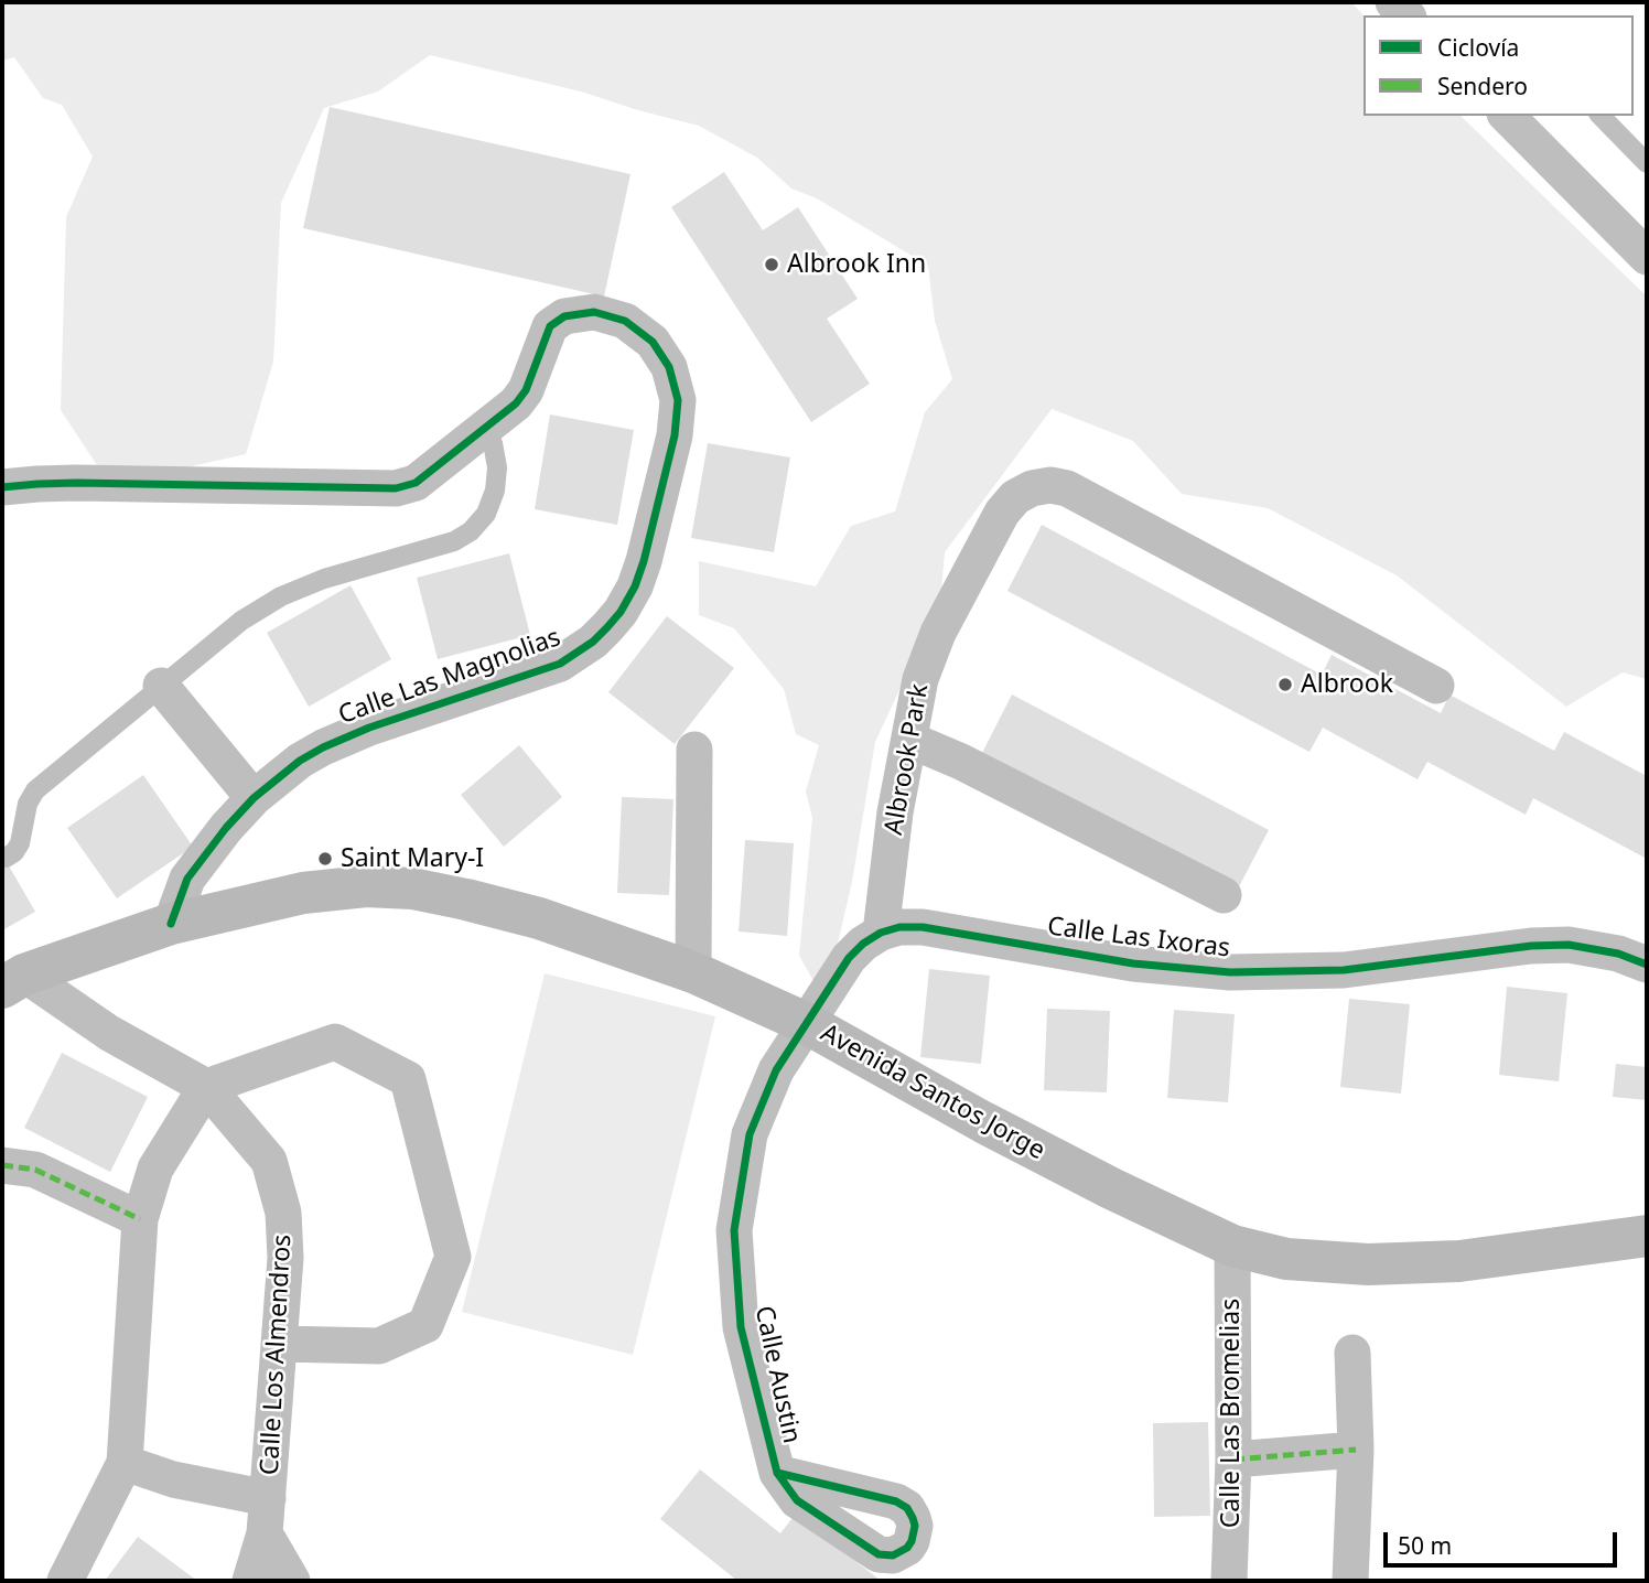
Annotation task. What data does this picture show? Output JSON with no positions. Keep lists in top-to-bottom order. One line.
{"streets":{"main road":["Avenida Santos Jorge"],"street":["Calle Las Magnolias","Albrook Park","Calle Las Ixoras","Calle Los Almendros","Calle Austin","Calle Las Bromelias"]},"crossings":[["Calle Las Magnolias","Avenida Santos Jorge"],["Albrook Park","Calle Las Ixoras"],["Calle Las Ixoras","Avenida Santos Jorge"],["Calle Las Ixoras","Calle Austin"],["Avenida Santos Jorge","Calle Los Almendros"],["Avenida Santos Jorge","Calle Austin"],["Avenida Santos Jorge","Calle Las Bromelias"]],"places":["Albrook Inn","Albrook","Saint Mary-I"],"legend":["Ciclovía","Sendero"],"scale_bar":"50 m"}
